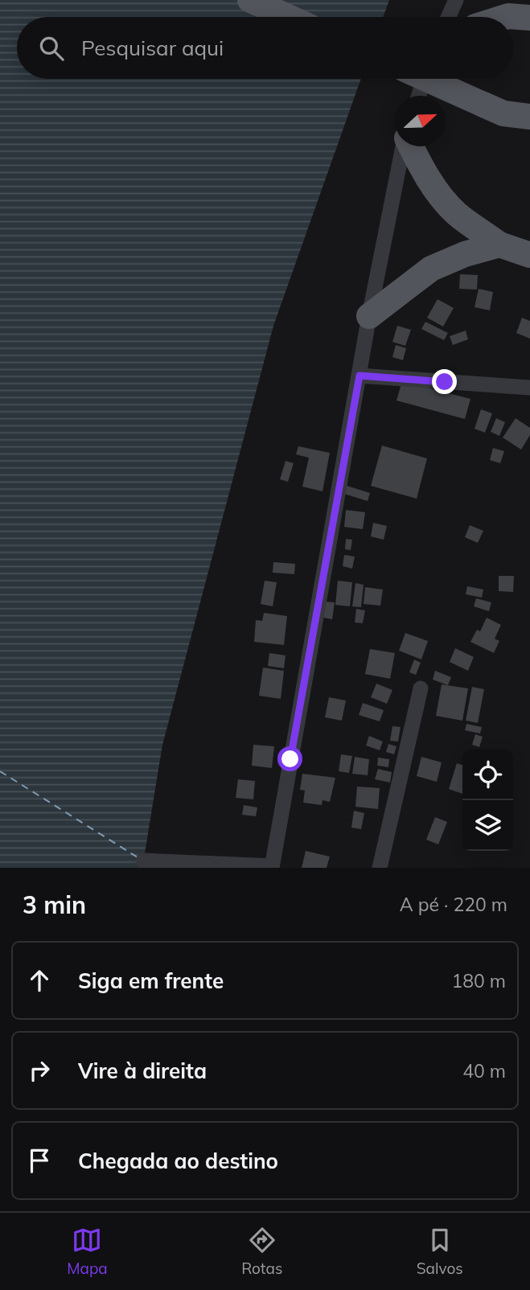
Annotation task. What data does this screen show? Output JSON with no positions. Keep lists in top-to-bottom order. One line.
{"north":"right","page":{"search":"Pesquisar aqui","heading":["3 min","A pé · 220 m"],"list":[["Siga em frente","180 m"],["Vire à direita","40 m"],"Chegada ao destino"],"nav":["Mapa","Rotas","Salvos"]}}
